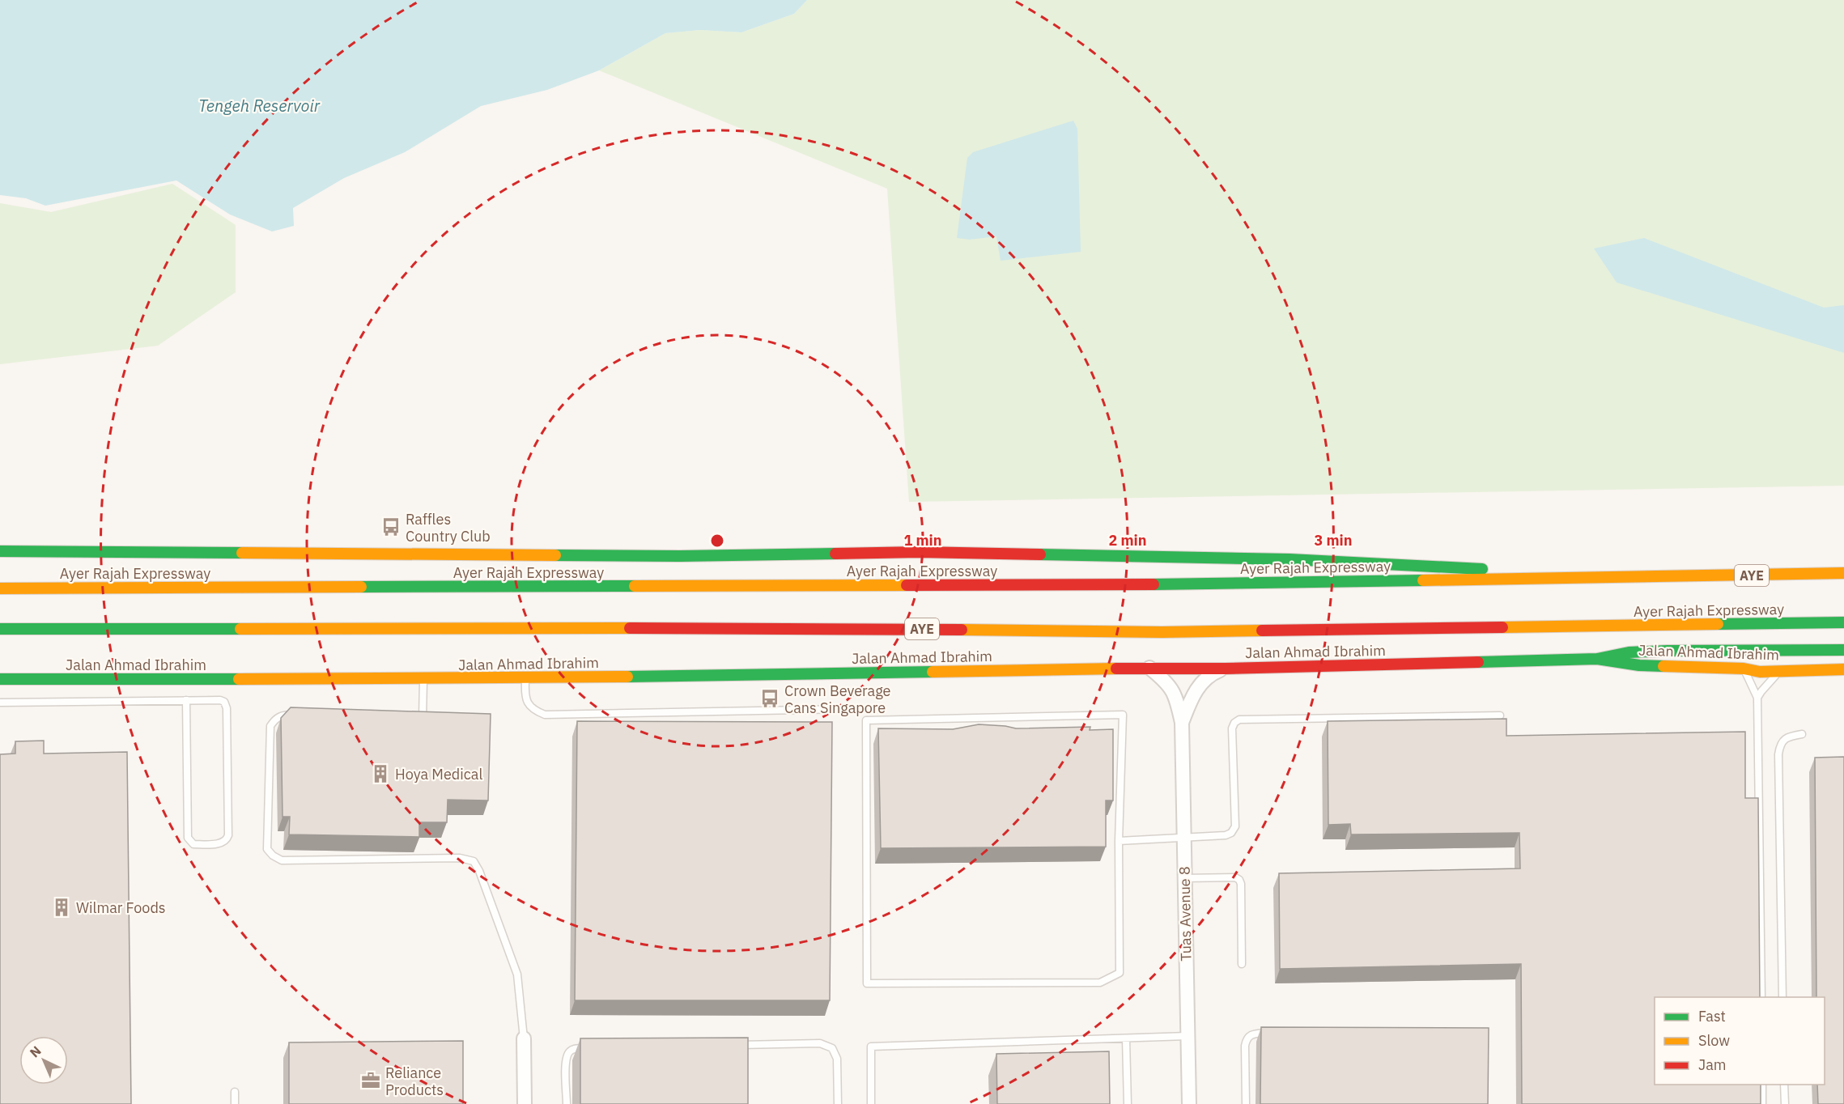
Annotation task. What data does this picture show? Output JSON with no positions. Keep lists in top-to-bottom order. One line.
{"streets":{"main road":["Ayer Rajah Expressway","AYE","Jalan Ahmad Ibrahim"],"street":["Tuas Avenue 8"]},"crossings":[["Jalan Ahmad Ibrahim","Tuas Avenue 8"]],"water":["Tengeh Reservoir"],"places":{"bus stop":["Raffles Country Club","Crown Beverage Cans Singapore"],"building":["Hoya Medical","Wilmar Foods"],"office":["Reliance Products"]},"legend":["Fast","Slow","Jam"],"north":"top left","rings":["1 min","2 min","3 min"]}
